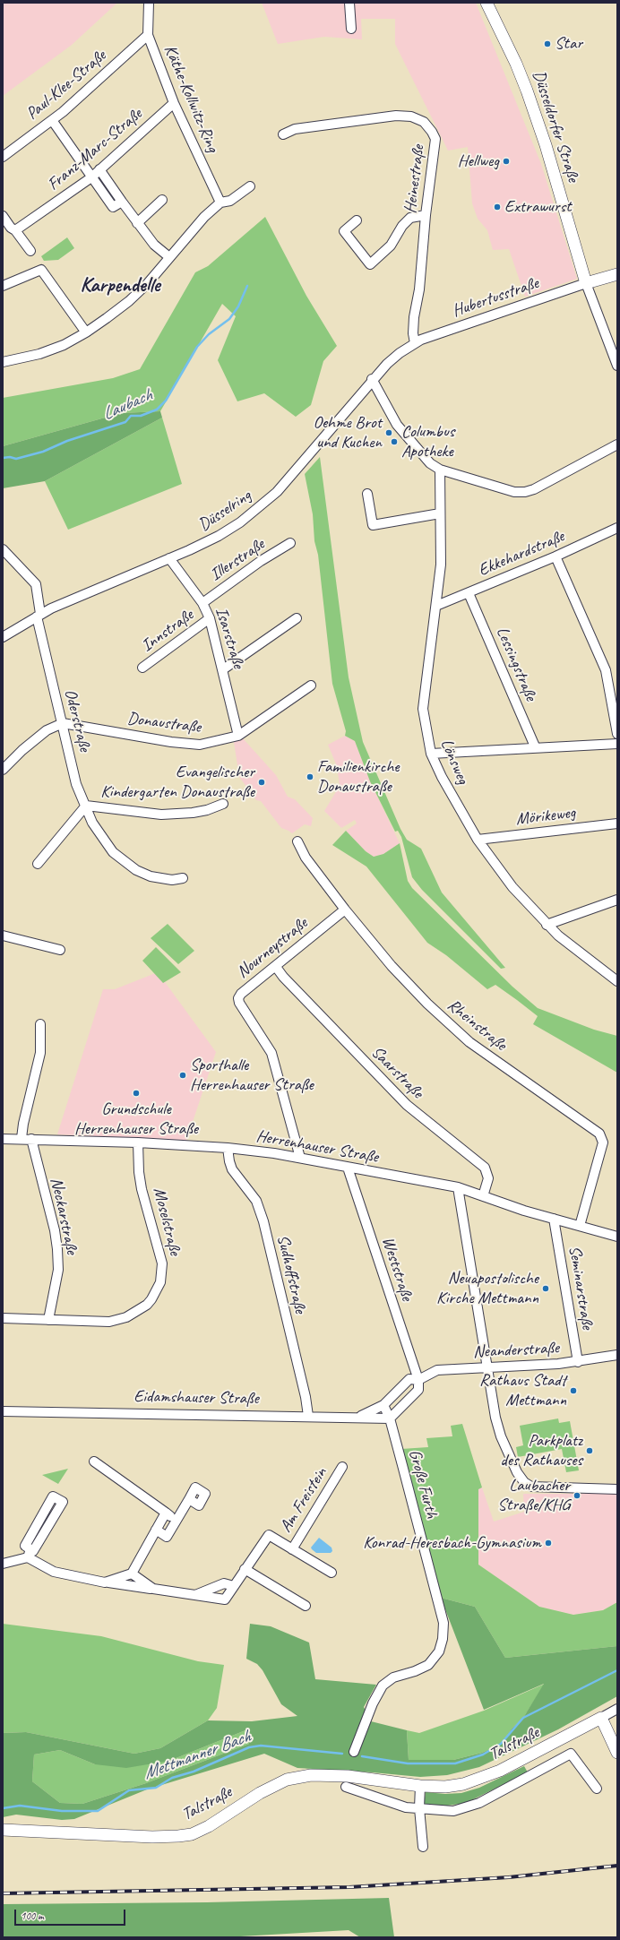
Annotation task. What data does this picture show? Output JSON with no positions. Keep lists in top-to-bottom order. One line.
{"streets":{"main road":["Düsseldorfer Straße","Talstraße"],"street":["Paul-Klee-Straße","Käthe-Kollwitz-Ring","Franz-Marc-Straße","Heinestraße","Hubertusstraße","Düsselring","Ekkehardstraße","Illerstraße","Innstraße","Isarstraße","Lessingstraße","Oderstraße","Donaustraße","Lönsweg","Mörikeweg","Nourneystraße","Rheinstraße","Saarstraße","Herrenhauser Straße","Neckarstraße","Moselstraße","Weststraße","Sudhoffstraße","Seminarstraße","Neanderstraße","Eidamshauser Straße","Große Furth","Am Freistein"]},"crossings":[["Paul-Klee-Straße","Käthe-Kollwitz-Ring"],["Käthe-Kollwitz-Ring","Franz-Marc-Straße"],["Düsseldorfer Straße","Hubertusstraße"],["Heinestraße","Hubertusstraße"],["Heinestraße","Düsselring"],["Hubertusstraße","Düsselring"],["Düsselring","Isarstraße"],["Düsselring","Oderstraße"],["Ekkehardstraße","Lessingstraße"],["Ekkehardstraße","Lönsweg"],["Illerstraße","Isarstraße"],["Innstraße","Isarstraße"],["Isarstraße","Donaustraße"],["Oderstraße","Donaustraße"],["Lönsweg","Mörikeweg"],["Nourneystraße","Rheinstraße"],["Nourneystraße","Saarstraße"],["Nourneystraße","Herrenhauser Straße"],["Rheinstraße","Herrenhauser Straße"],["Saarstraße","Herrenhauser Straße"],["Herrenhauser Straße","Neckarstraße"],["Herrenhauser Straße","Moselstraße"],["Herrenhauser Straße","Weststraße"],["Herrenhauser Straße","Sudhoffstraße"],["Herrenhauser Straße","Seminarstraße"],["Neckarstraße","Moselstraße"],["Weststraße","Neanderstraße"],["Sudhoffstraße","Eidamshauser Straße"],["Seminarstraße","Neanderstraße"],["Neanderstraße","Eidamshauser Straße"],["Neanderstraße","Große Furth"],["Eidamshauser Straße","Große Furth"]],"districts":["Karpendelle"],"water":["Laubach","Mettmanner Bach"],"places":["Star","Hellweg","Extrawurst","Oehme Brot und Kuchen","Columbus Apotheke","Familienkirche Donaustraße","Evangelischer Kindergarten Donaustraße","Sporthalle Herrenhauser Straße","Grundschule Herrenhauser Straße","Neuapostolische Kirche Mettmann","Rathaus Stadt Mettmann","Parkplatz des Rathauses","Laubacher Straße/KHG","Konrad-Heresbach-Gymnasium"],"scale_bar":"100 m"}
